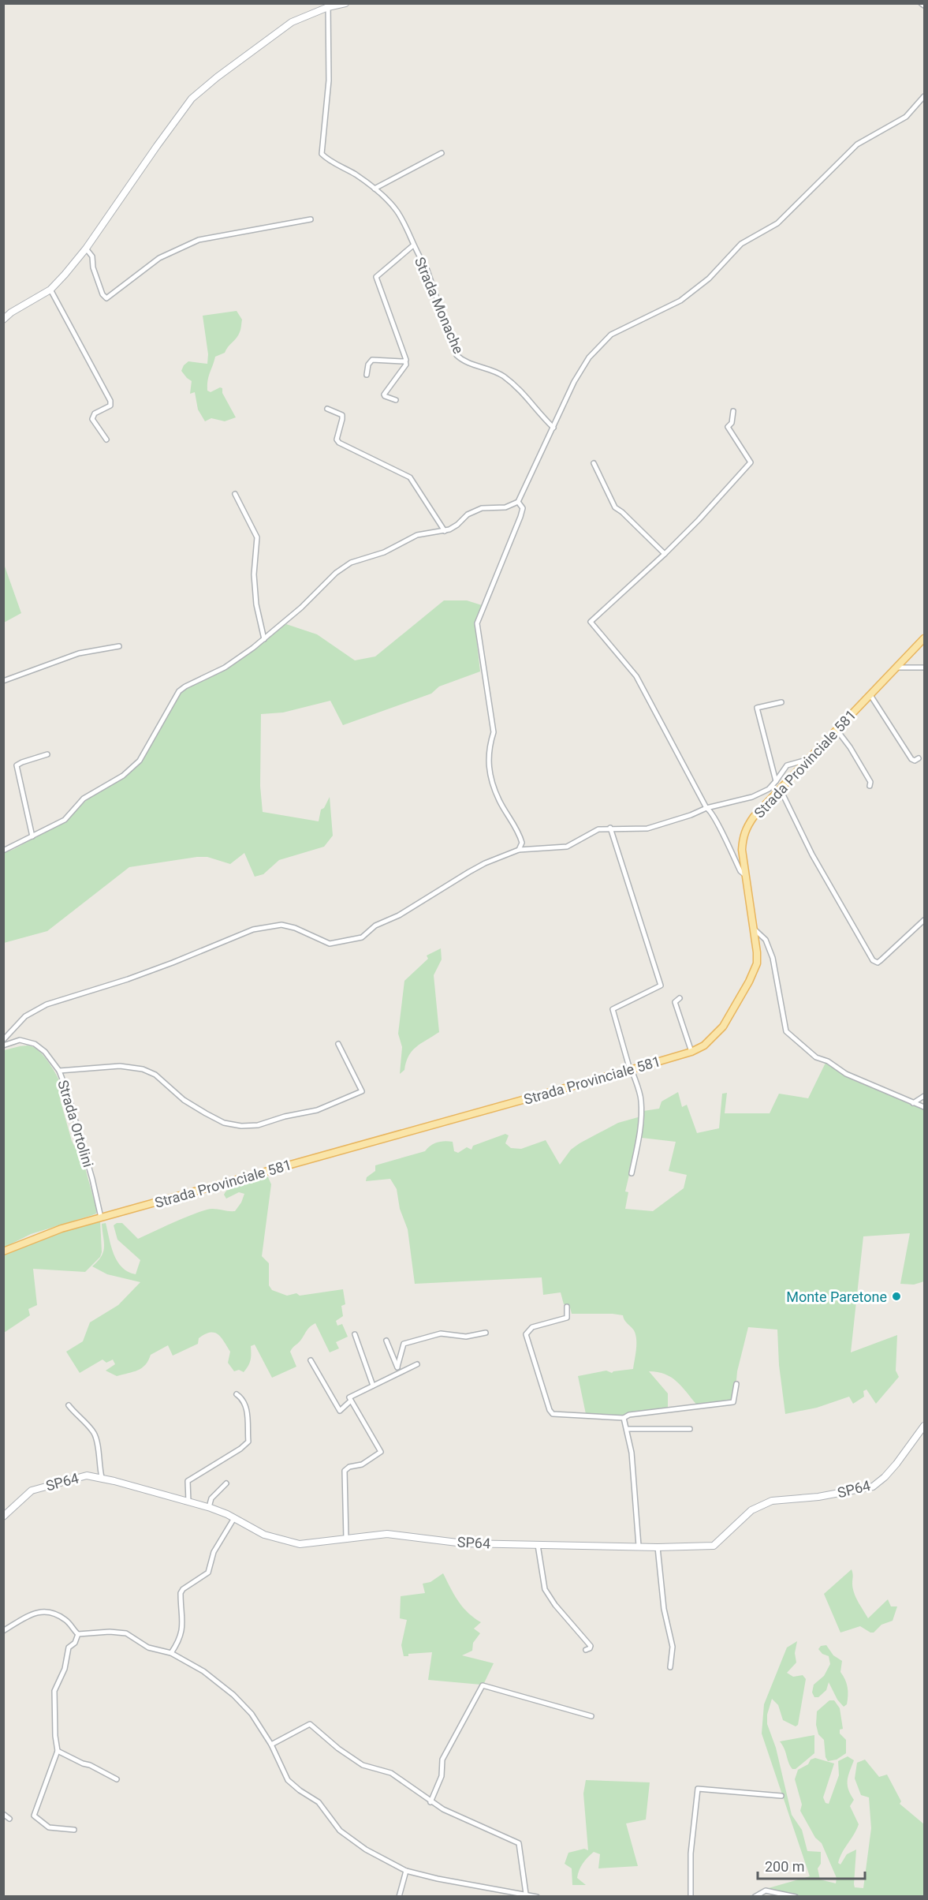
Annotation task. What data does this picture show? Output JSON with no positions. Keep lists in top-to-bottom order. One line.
{"streets":{"main road":["Strada Provinciale 581"],"street":["Strada Monache","Strada Ortolini","SP64"]},"crossings":[["Strada Provinciale 581","Strada Ortolini"]],"places":["Monte Paretone"],"scale_bar":"200 m"}
